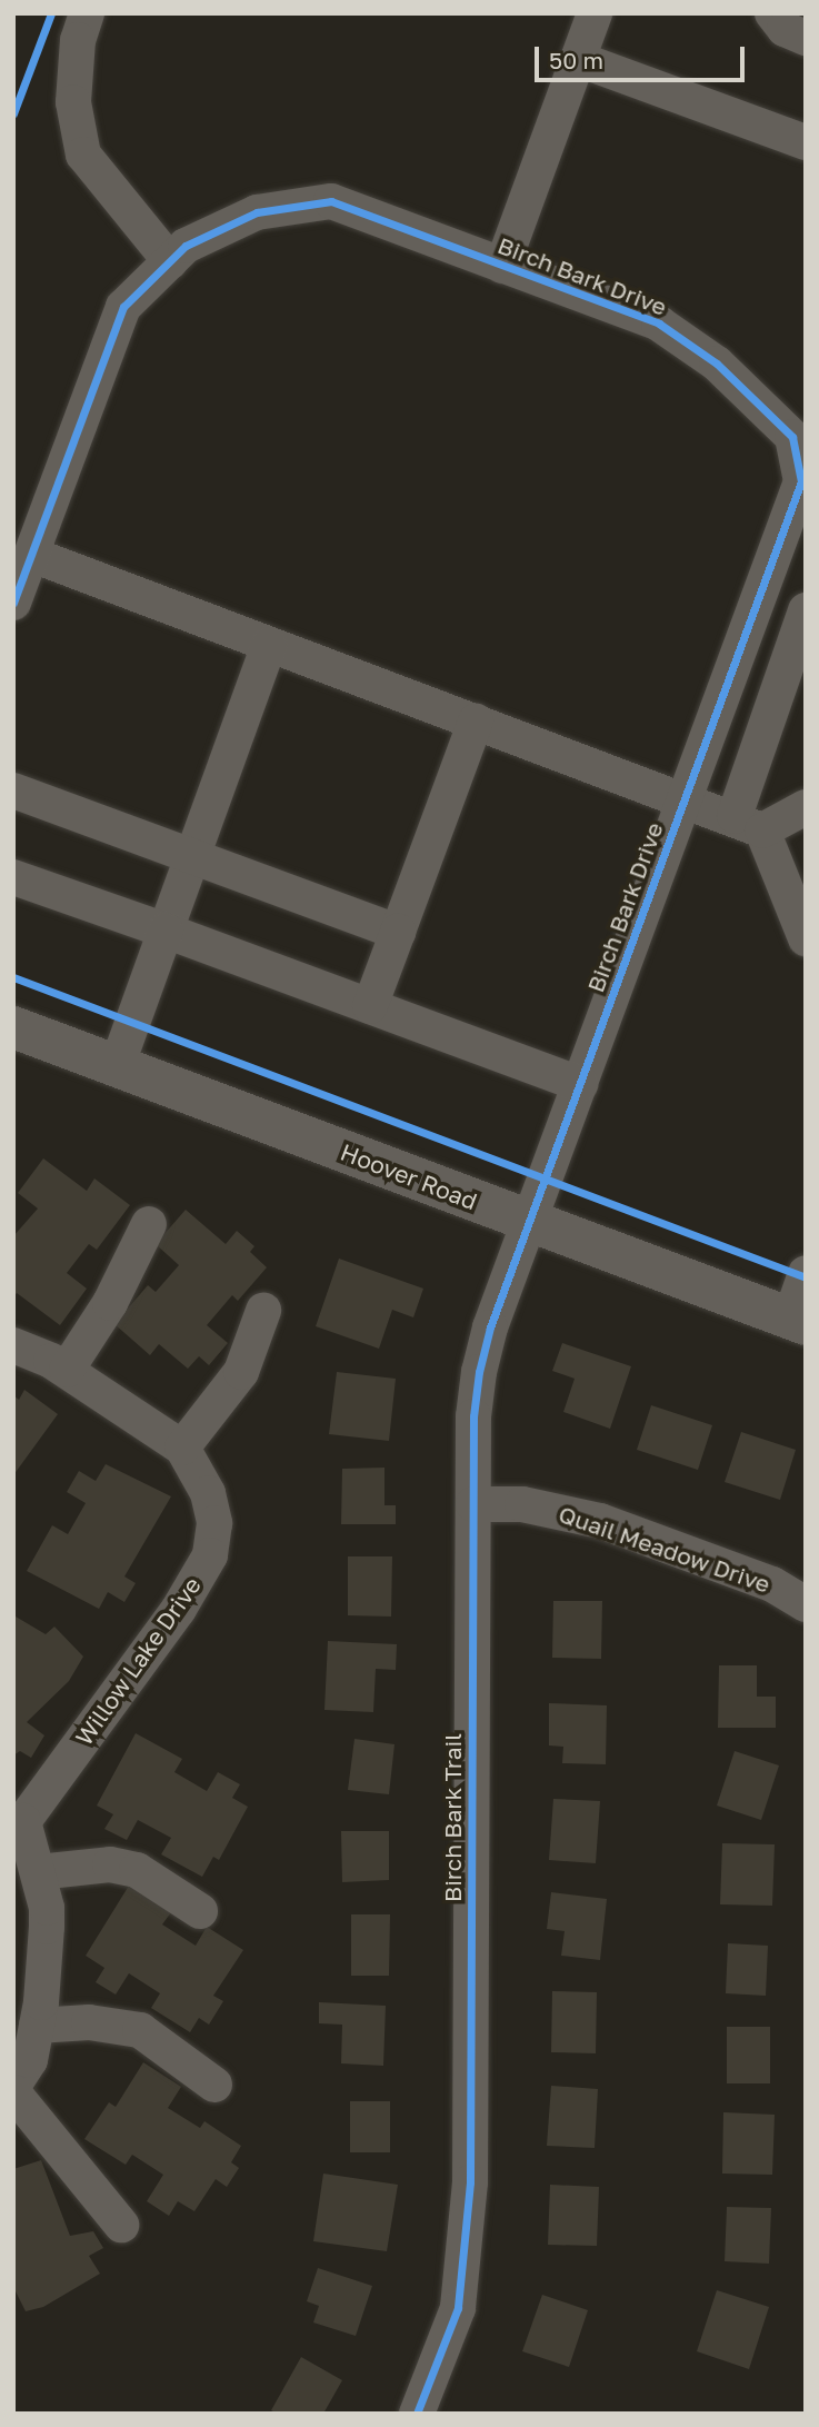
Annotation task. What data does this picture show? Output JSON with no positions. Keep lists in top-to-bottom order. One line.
{"streets":{"main road":["Hoover Road"],"street":["Birch Bark Drive","Quail Meadow Drive","Willow Lake Drive","Birch Bark Trail"]},"crossings":[["Birch Bark Drive","Hoover Road"],["Birch Bark Drive","Birch Bark Trail"],["Hoover Road","Birch Bark Trail"],["Quail Meadow Drive","Birch Bark Trail"]],"scale_bar":"50 m"}
